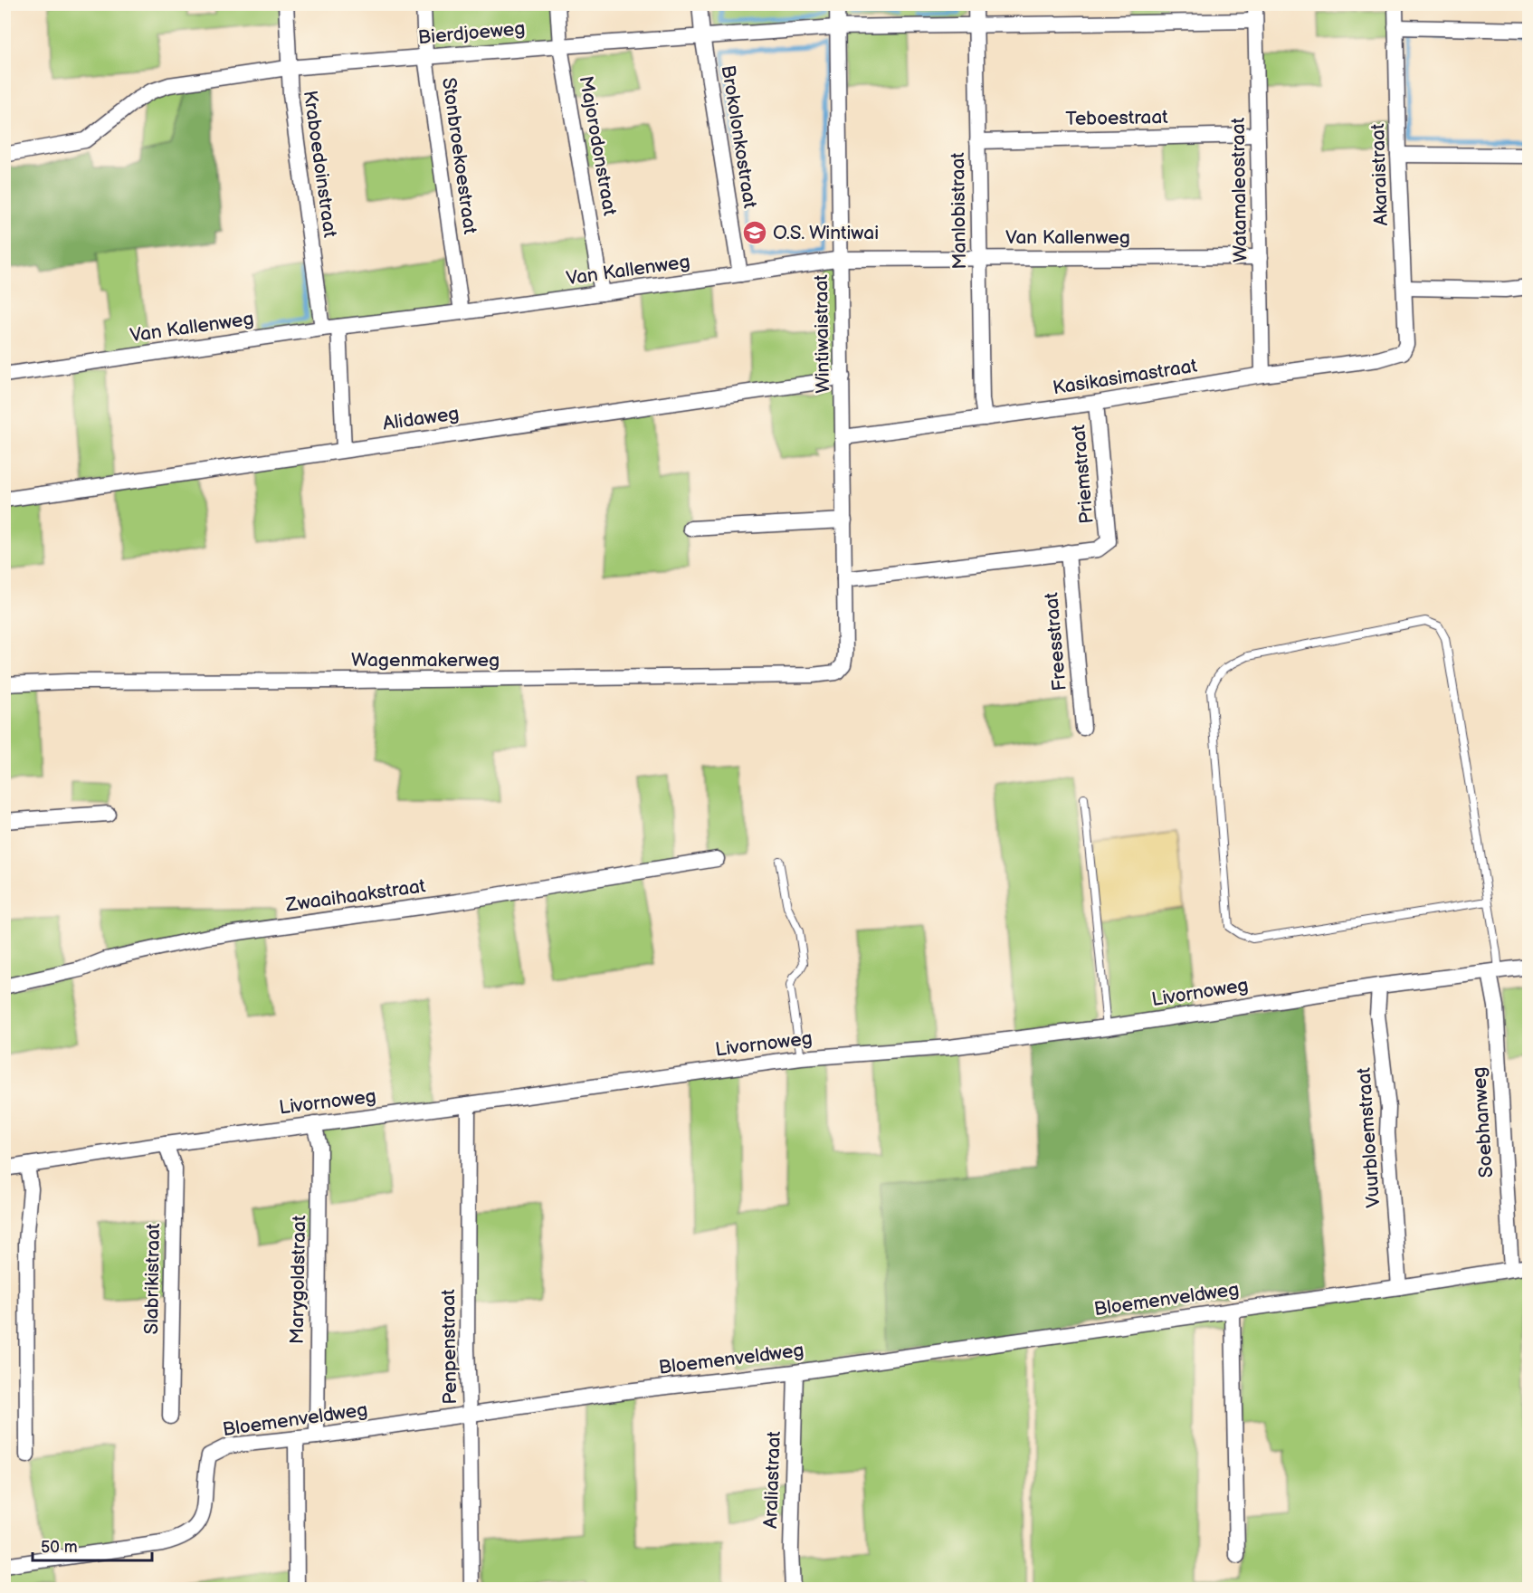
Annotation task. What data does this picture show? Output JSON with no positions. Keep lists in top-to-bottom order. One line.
{"streets":{"street":["Bierdjoeweg","Teboestraat","Brokolonkostraat","Majorodonstraat","Stonbroekoestraat","Kraboedoinstraat","Akaraistraat","Watamaleostraat","Manlobistraat","Van Kallenweg","Wintiwaistraat","Kasikasimastraat","Alidaweg","Priemstraat","Freesstraat","Wagenmakerweg","Zwaaihaakstraat","Livornoweg","Soebhanweg","Vuurbloemstraat","Slabrikistraat","Marygoldstraat","Bloemenveldweg","Penpenstraat","Araliastraat"]},"crossings":[["Bierdjoeweg","Brokolonkostraat"],["Bierdjoeweg","Majorodonstraat"],["Bierdjoeweg","Stonbroekoestraat"],["Bierdjoeweg","Kraboedoinstraat"],["Bierdjoeweg","Watamaleostraat"],["Bierdjoeweg","Manlobistraat"],["Bierdjoeweg","Wintiwaistraat"],["Teboestraat","Watamaleostraat"],["Teboestraat","Manlobistraat"],["Brokolonkostraat","Van Kallenweg"],["Majorodonstraat","Van Kallenweg"],["Stonbroekoestraat","Van Kallenweg"],["Kraboedoinstraat","Van Kallenweg"],["Akaraistraat","Kasikasimastraat"],["Watamaleostraat","Van Kallenweg"],["Watamaleostraat","Kasikasimastraat"],["Manlobistraat","Van Kallenweg"],["Manlobistraat","Kasikasimastraat"],["Van Kallenweg","Wintiwaistraat"],["Wintiwaistraat","Kasikasimastraat"],["Wintiwaistraat","Alidaweg"],["Wintiwaistraat","Wagenmakerweg"],["Kasikasimastraat","Priemstraat"],["Priemstraat","Freesstraat"],["Livornoweg","Soebhanweg"],["Livornoweg","Vuurbloemstraat"],["Livornoweg","Slabrikistraat"],["Livornoweg","Marygoldstraat"],["Livornoweg","Penpenstraat"],["Soebhanweg","Bloemenveldweg"],["Vuurbloemstraat","Bloemenveldweg"],["Marygoldstraat","Bloemenveldweg"],["Bloemenveldweg","Penpenstraat"],["Bloemenveldweg","Araliastraat"]],"places":{"school or university":["O.S. Wintiwai"]},"scale_bar":"50 m"}
